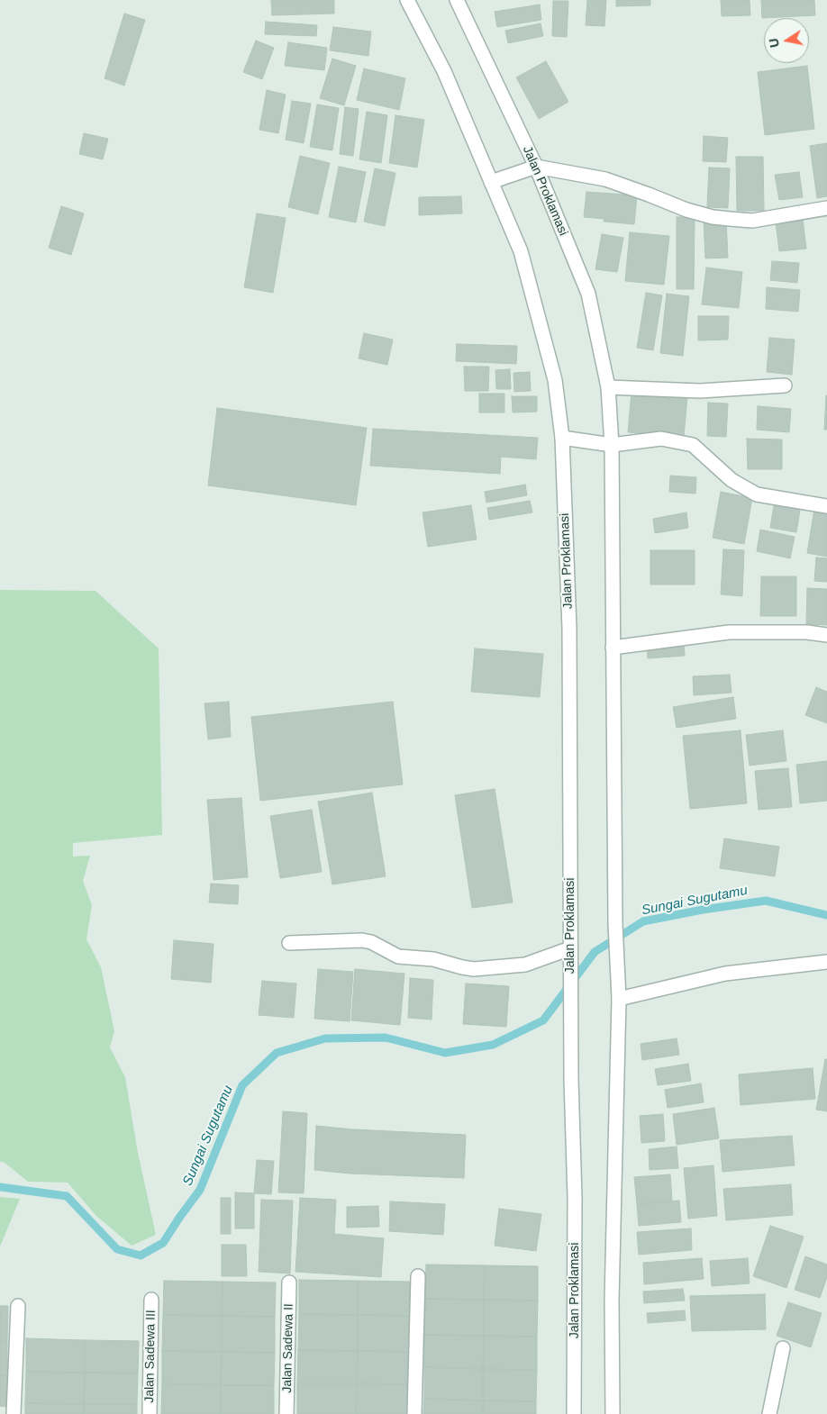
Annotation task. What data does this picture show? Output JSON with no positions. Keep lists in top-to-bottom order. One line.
{"streets":{"street":["Jalan Proklamasi","Jalan Sadewa II","Jalan Sadewa III"]},"water":["Sungai Sugutamu"],"north":"left"}
